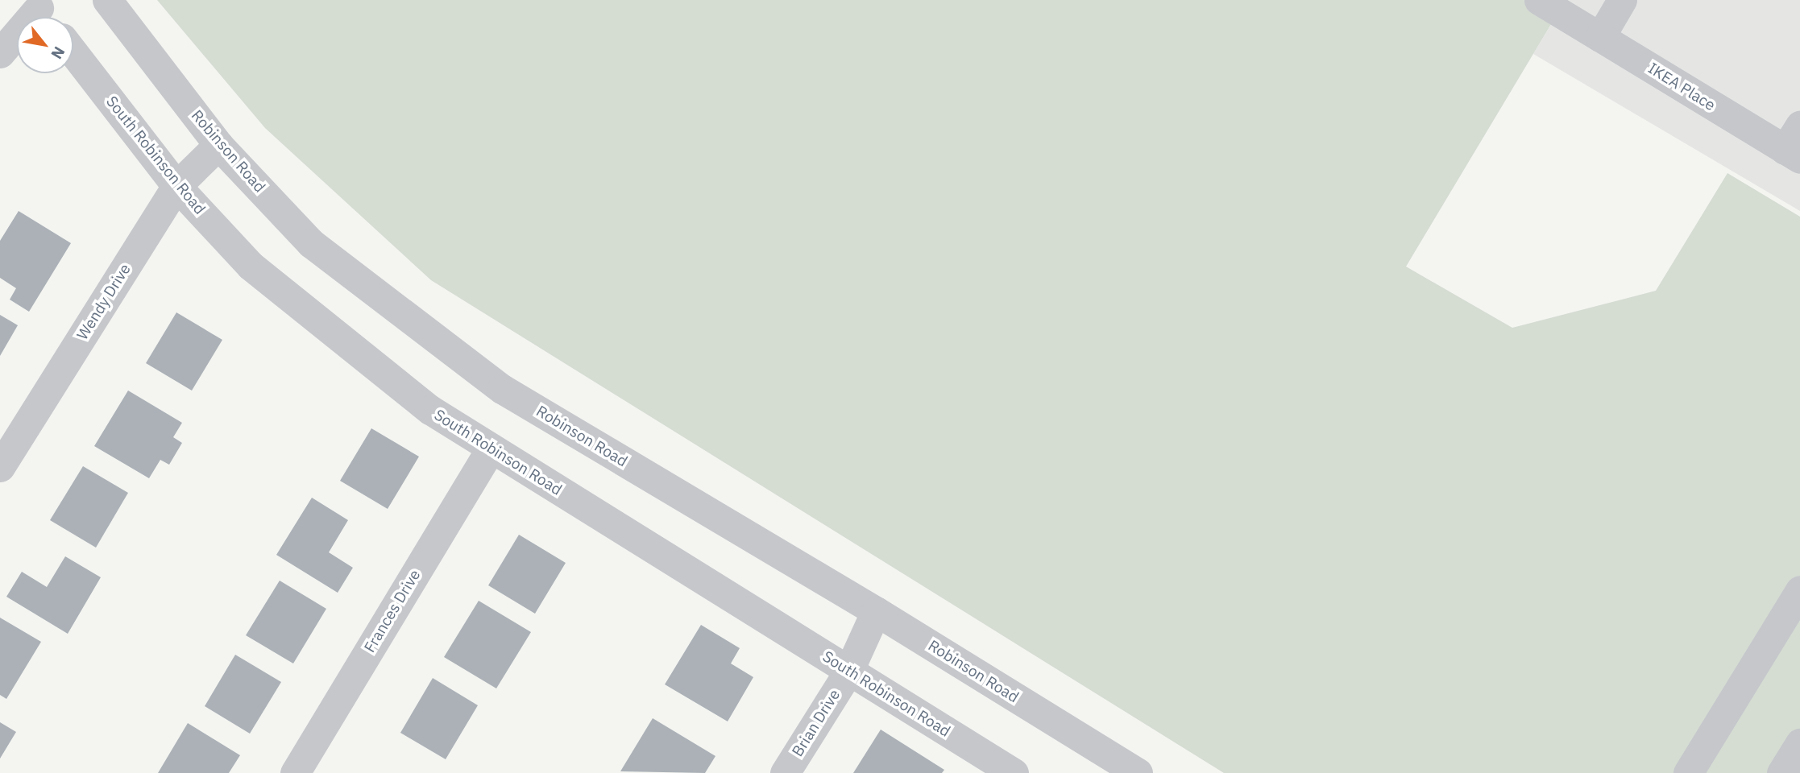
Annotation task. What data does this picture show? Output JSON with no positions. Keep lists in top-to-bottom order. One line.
{"streets":{"street":["IKEA Place","Robinson Road","South Robinson Road","Wendy Drive","Frances Drive","Brian Drive"]},"crossings":[["Robinson Road","Wendy Drive"],["Robinson Road","Brian Drive"],["South Robinson Road","Wendy Drive"],["South Robinson Road","Frances Drive"],["South Robinson Road","Brian Drive"]],"north":"bottom right"}
